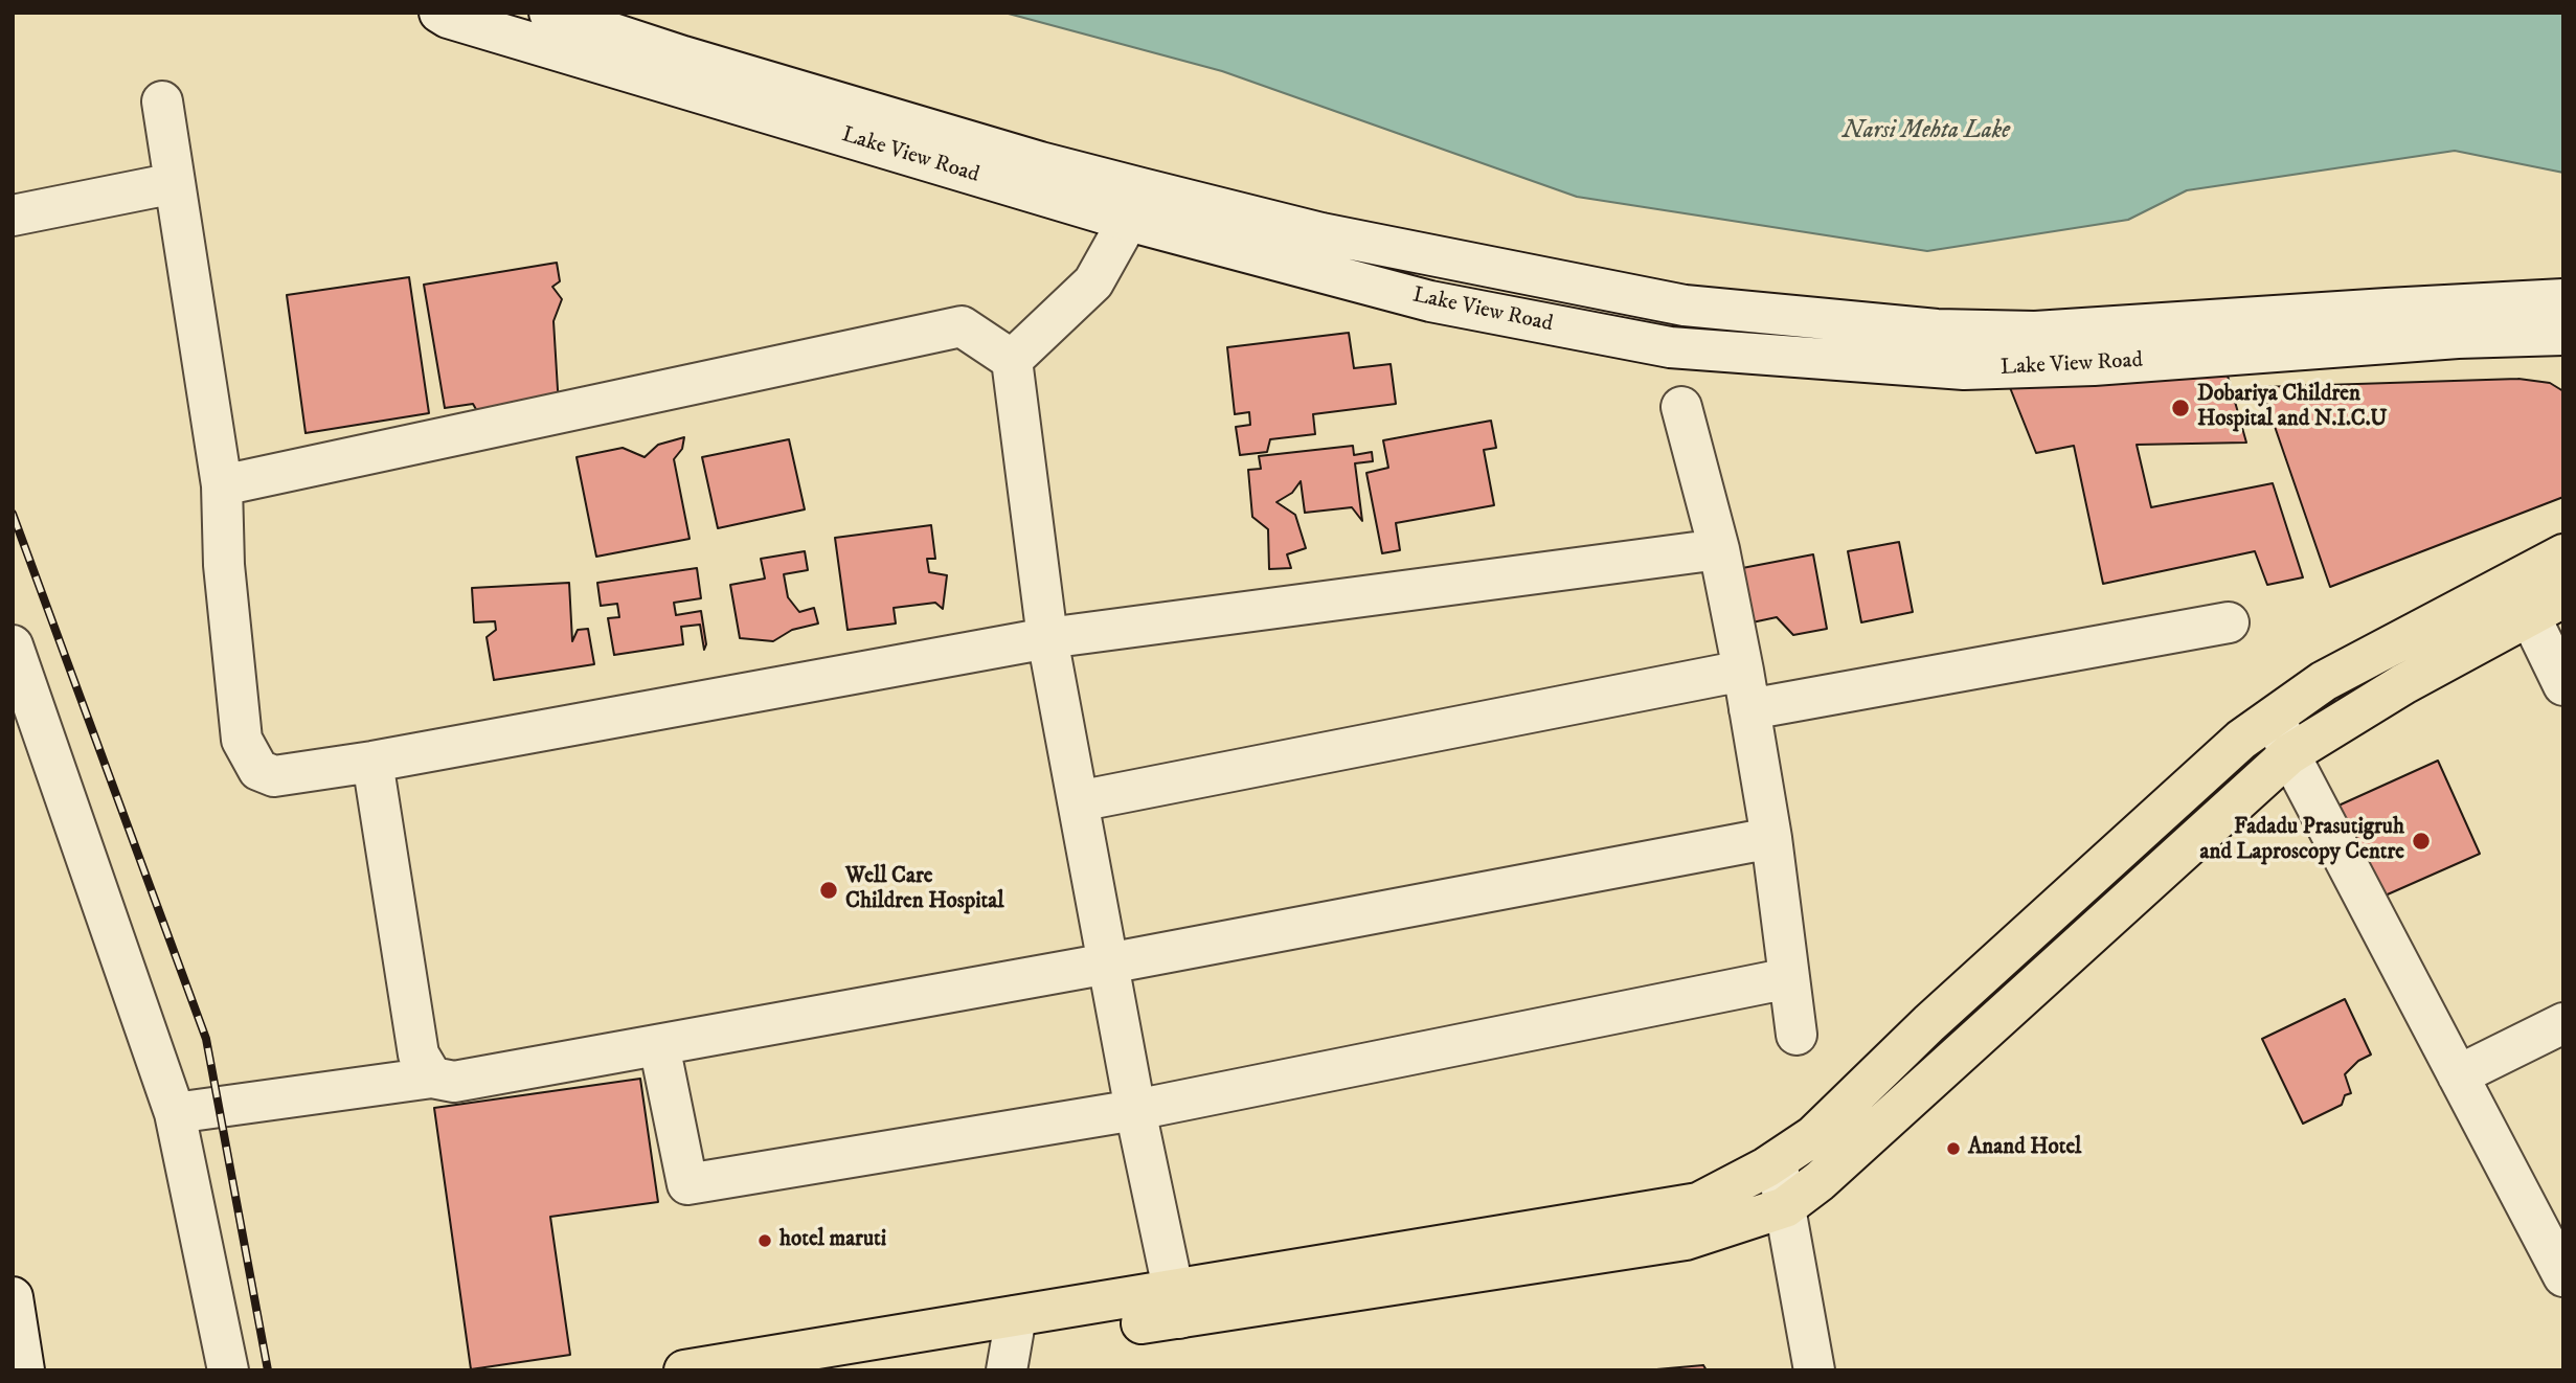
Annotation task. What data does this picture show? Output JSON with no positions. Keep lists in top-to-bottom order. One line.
{"streets":{"street":["Lake View Road"]},"water":["Narsi Mehta Lake"],"places":["Dobariya Children Hospital and N.I.C.U","Fadadu Prasutigruh and Laproscopy Centre","Well Care Children Hospital","Anand Hotel","hotel maruti"]}
